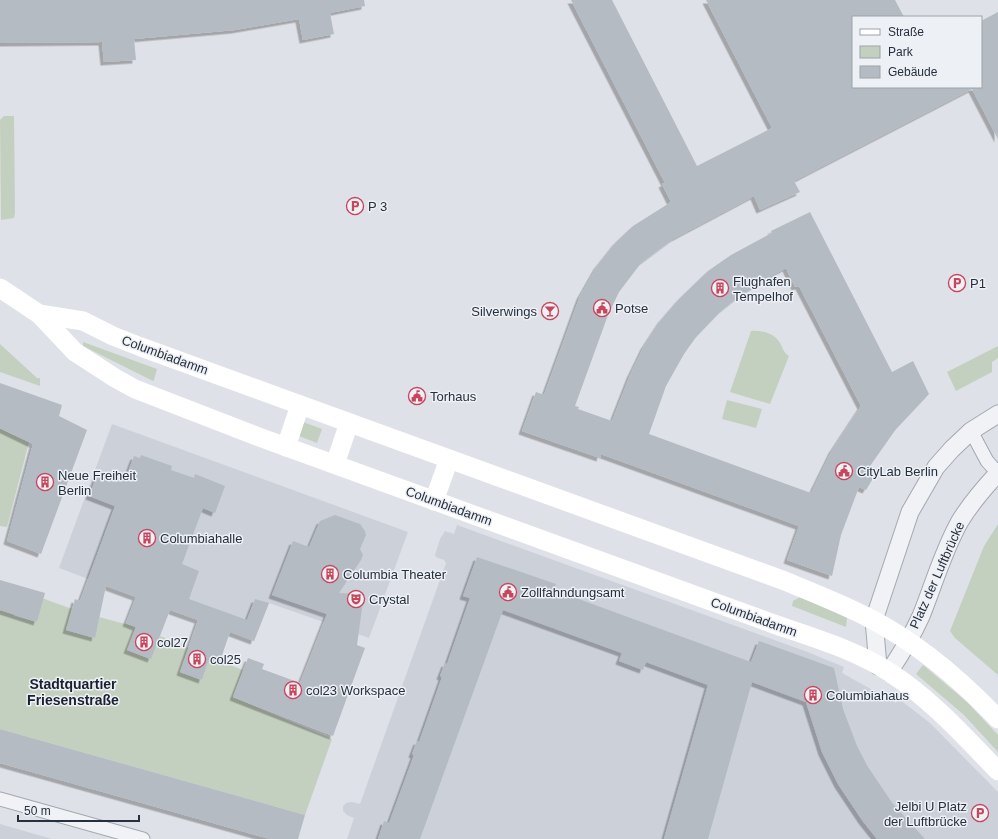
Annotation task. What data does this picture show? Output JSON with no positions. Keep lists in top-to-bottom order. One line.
{"streets":{"main road":["Columbiadamm","Platz der Luftbrücke"]},"crossings":[["Columbiadamm","Platz der Luftbrücke"]],"districts":["Stadtquartier Friesenstraße"],"places":{"parking":["P 3","P1","Jelbi U Platz der Luftbrücke"],"building":["Flughafen Tempelhof","Neue Freiheit Berlin","Columbiahalle","Columbia Theater","col27","col25","col23 Workspace","Columbiahaus"],"public building":["Potse","Torhaus","CityLab Berlin","Zollfahndungsamt"],"bar":["Silverwings"],"theatre":["Crystal"]},"legend":["Straße","Park","Gebäude"],"scale_bar":"50 m"}
